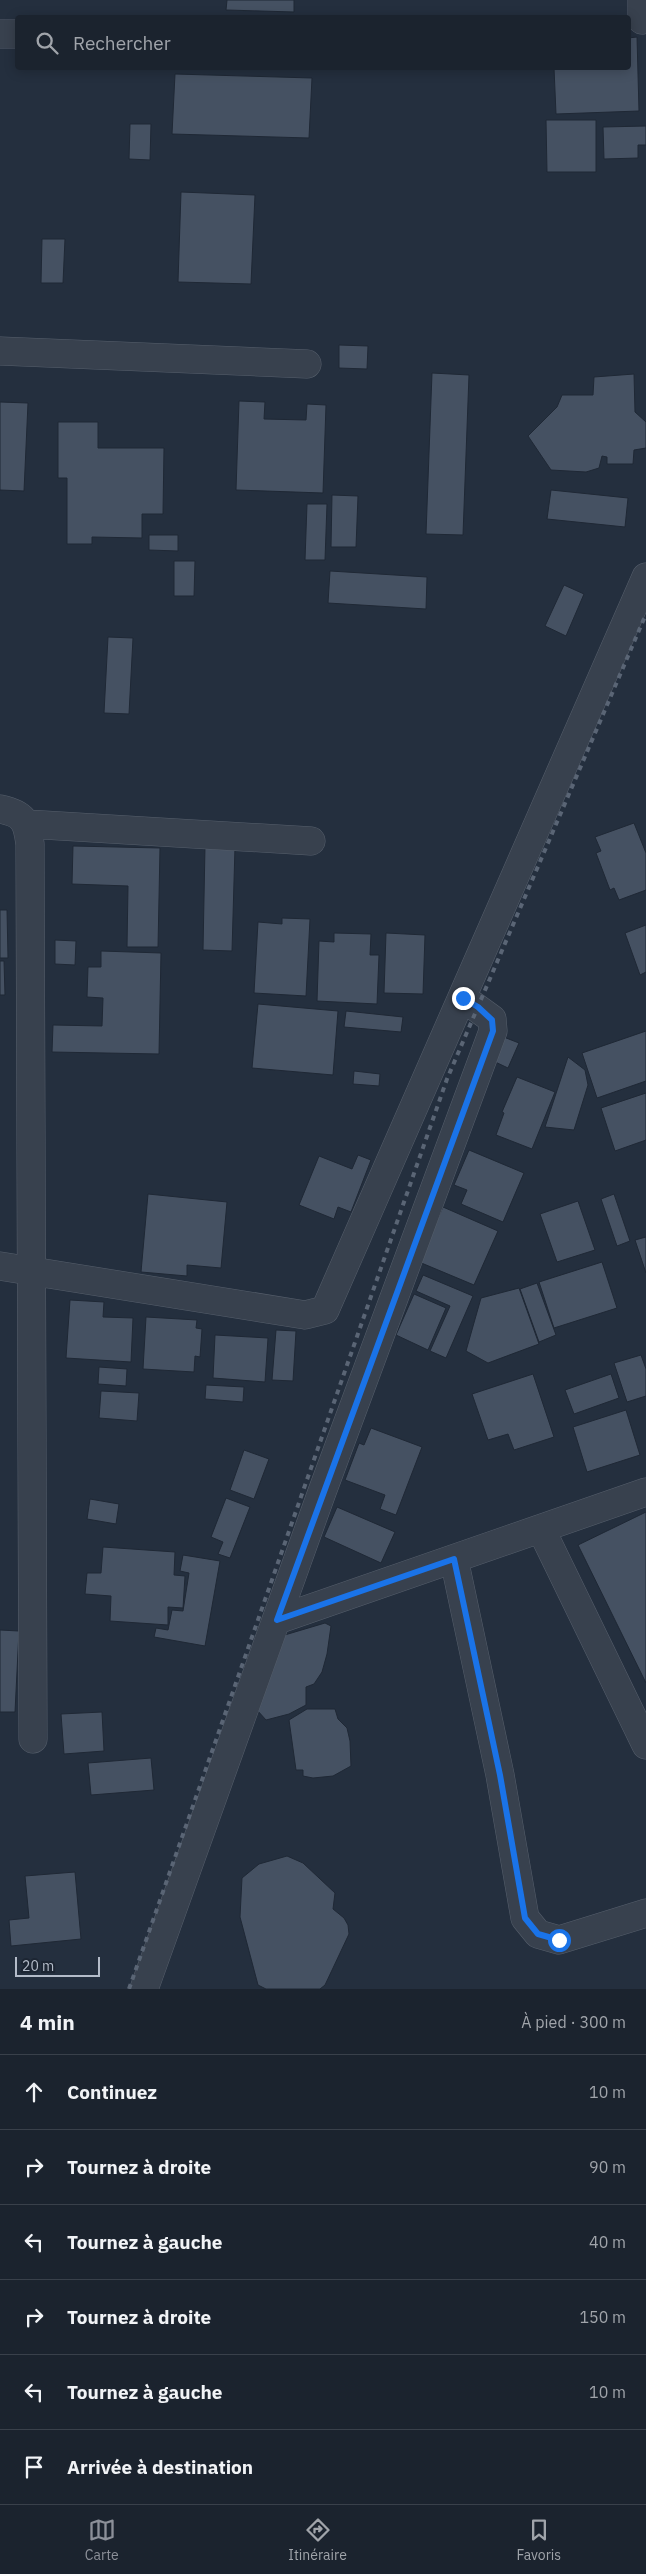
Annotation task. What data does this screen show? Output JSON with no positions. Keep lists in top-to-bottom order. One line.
{"scale_bar":"20 m","page":{"search":"Rechercher","scale":"20 m","heading":["4 min","À pied · 300 m"],"list":[["Continuez","10 m"],["Tournez à droite","90 m"],["Tournez à gauche","40 m"],["Tournez à droite","150 m"],["Tournez à gauche","10 m"],"Arrivée à destination"],"nav":["Carte","Itinéraire","Favoris"]}}
